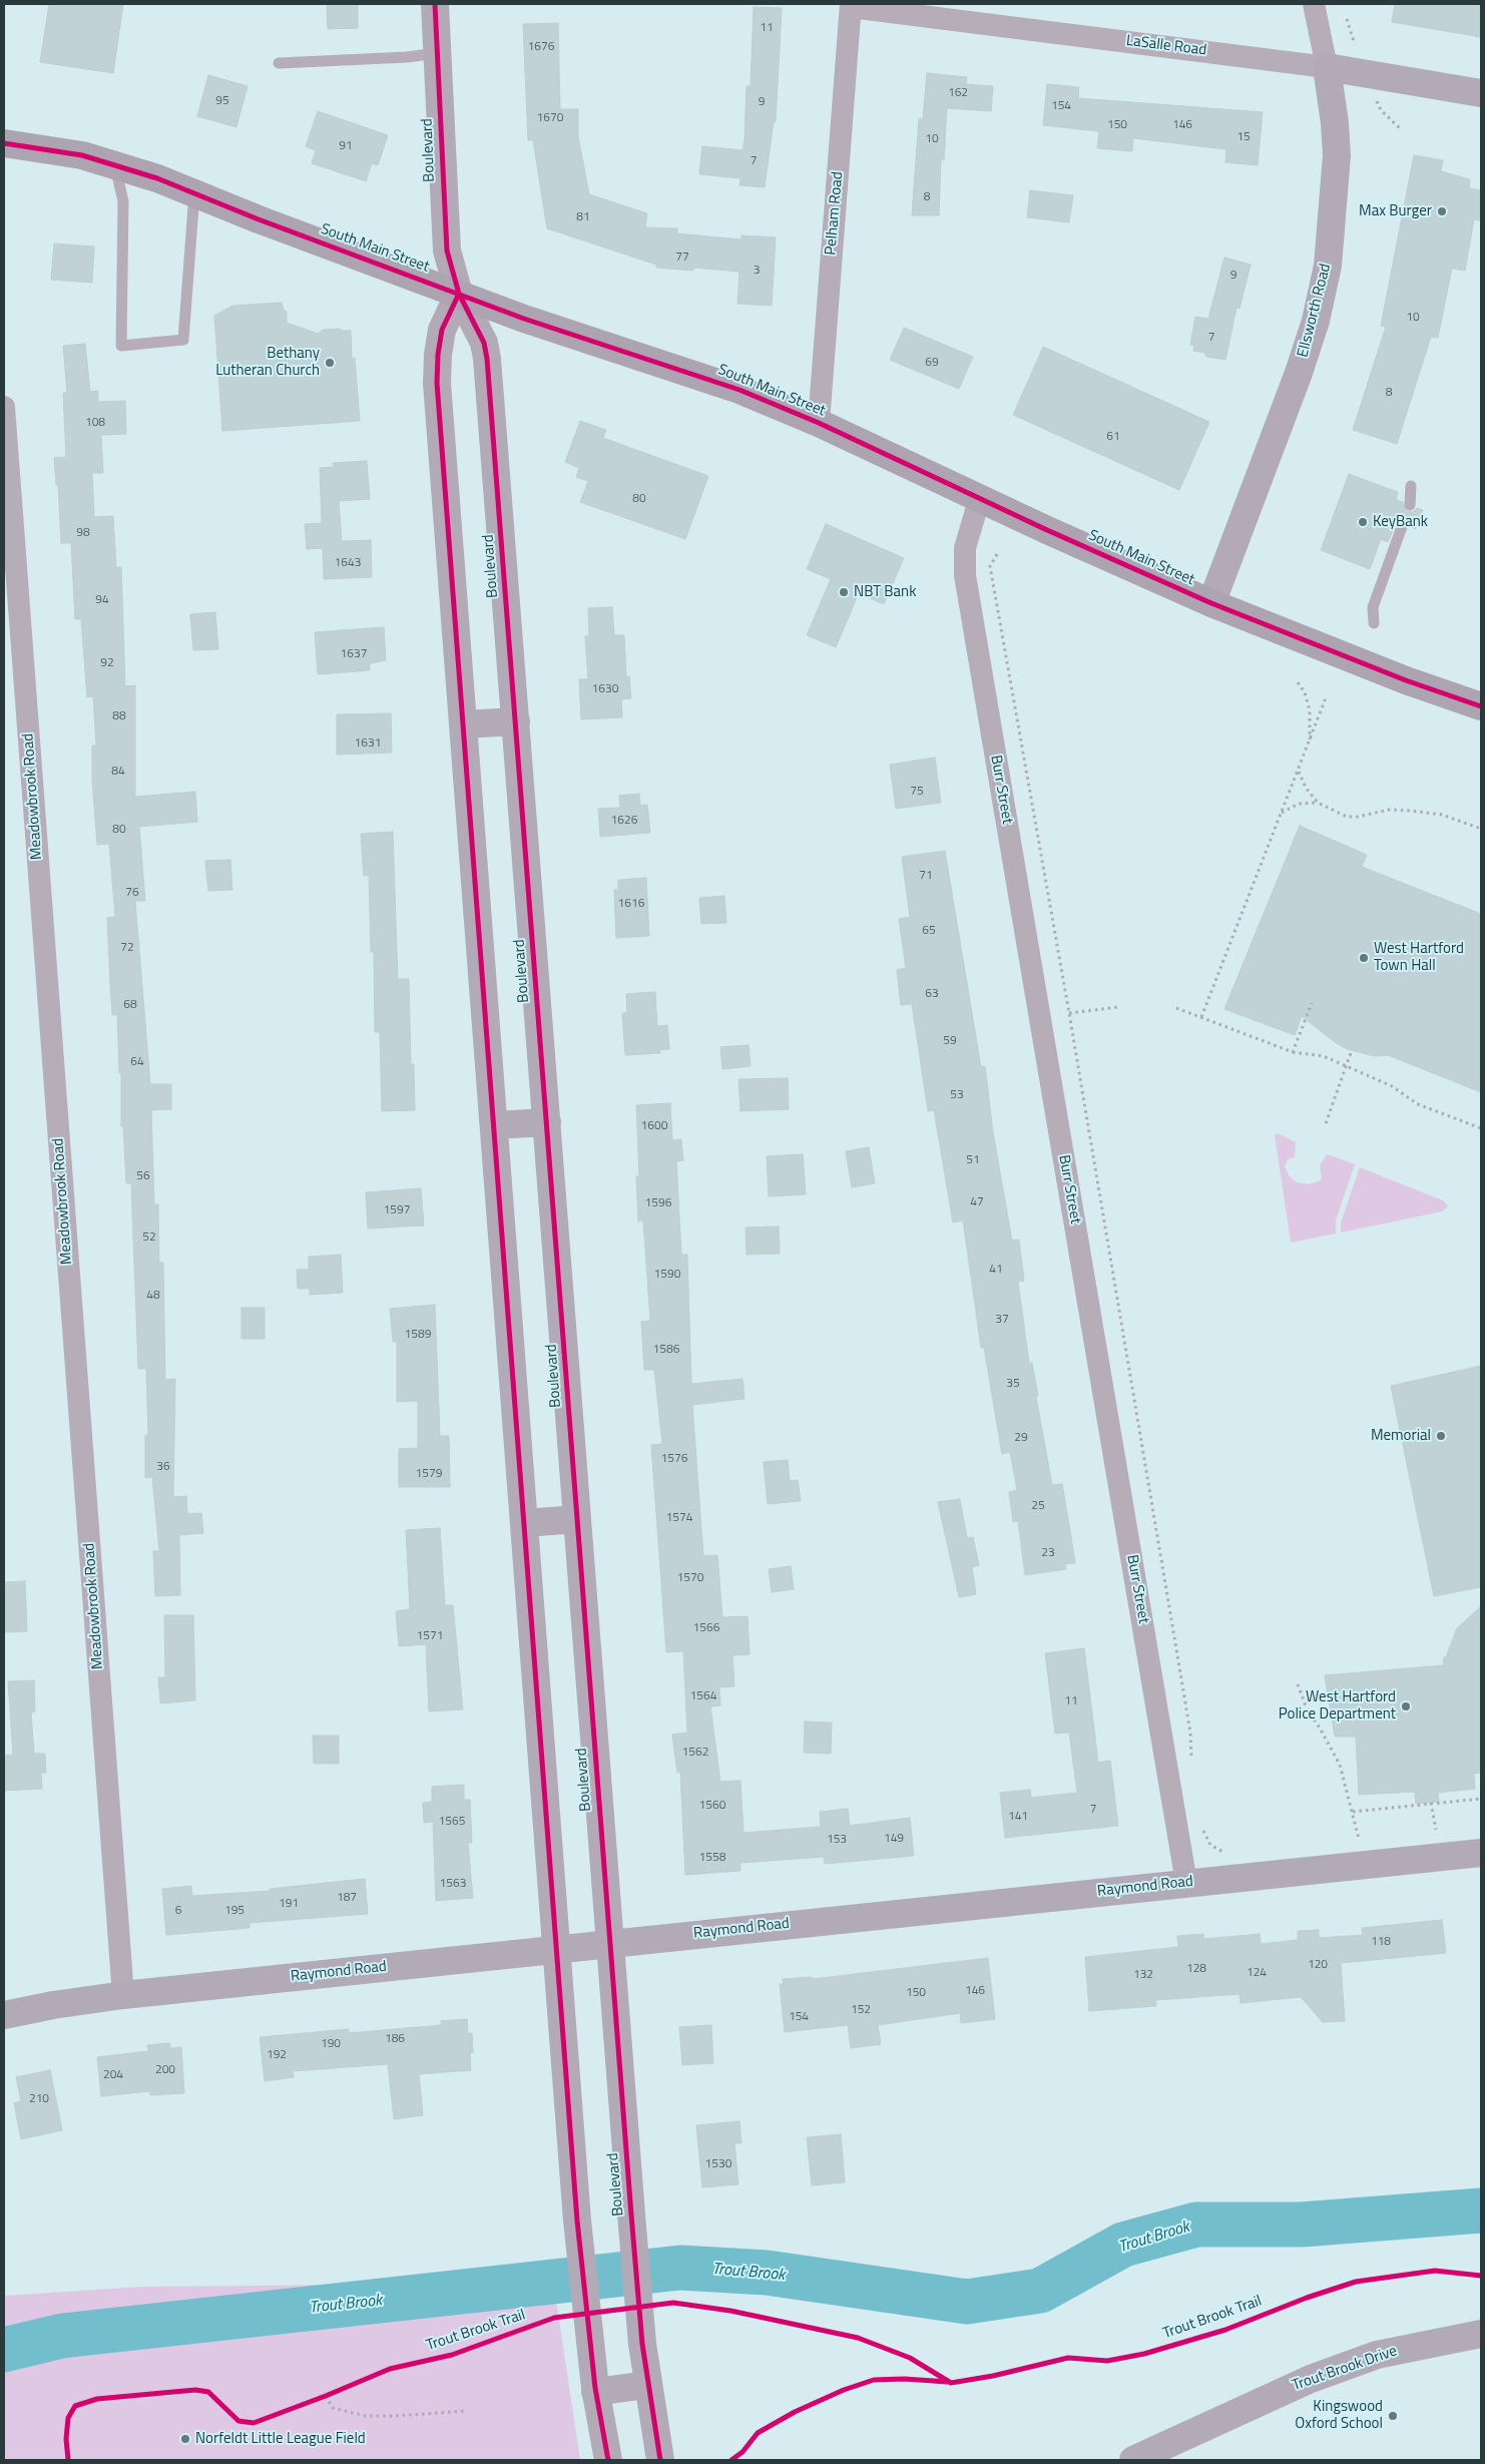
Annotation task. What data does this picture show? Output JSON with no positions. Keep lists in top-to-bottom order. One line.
{"streets":{"main road":["LaSalle Road","Boulevard","South Main Street","Ellsworth Road","Raymond Road","Trout Brook Drive"],"street":["Pelham Road","Burr Street","Meadowbrook Road"],"cycle path":["Trout Brook Trail"]},"crossings":[["LaSalle Road","Pelham Road"],["LaSalle Road","Ellsworth Road"],["Boulevard","South Main Street"],["Boulevard","Raymond Road"],["Pelham Road","South Main Street"],["South Main Street","Ellsworth Road"],["South Main Street","Burr Street"],["Burr Street","Raymond Road"],["Meadowbrook Road","Raymond Road"]],"water":["Trout Brook"],"places":["Max Burger","Bethany Lutheran Church","KeyBank","NBT Bank","West Hartford Town Hall","Memorial","West Hartford Police Department","Kingswood Oxford School","Norfeldt Little League Field"],"house_numbers":["11","1676","162","95","9","154","1670","150","146","15","10","91","7","8","81","77","3","9","10","7","69","8","108","61","80","98","1643","94","1637","92","1630","88","1631","84","75","1626","80","71","76","1616","65","72","63","68","59","64","53","1600","51","56","47","1596","1597","52","41","1590","48","37","1589","1586","35","29","1576","36","1579","25","1574","23","1570","1566","1571","1564","11","1562","1560","7","141","1565","149","153","1558","1563","187","191","6","195","118","120","128","124","132","146","150","152","154","186","190","192","200","204","210","1530"]}
